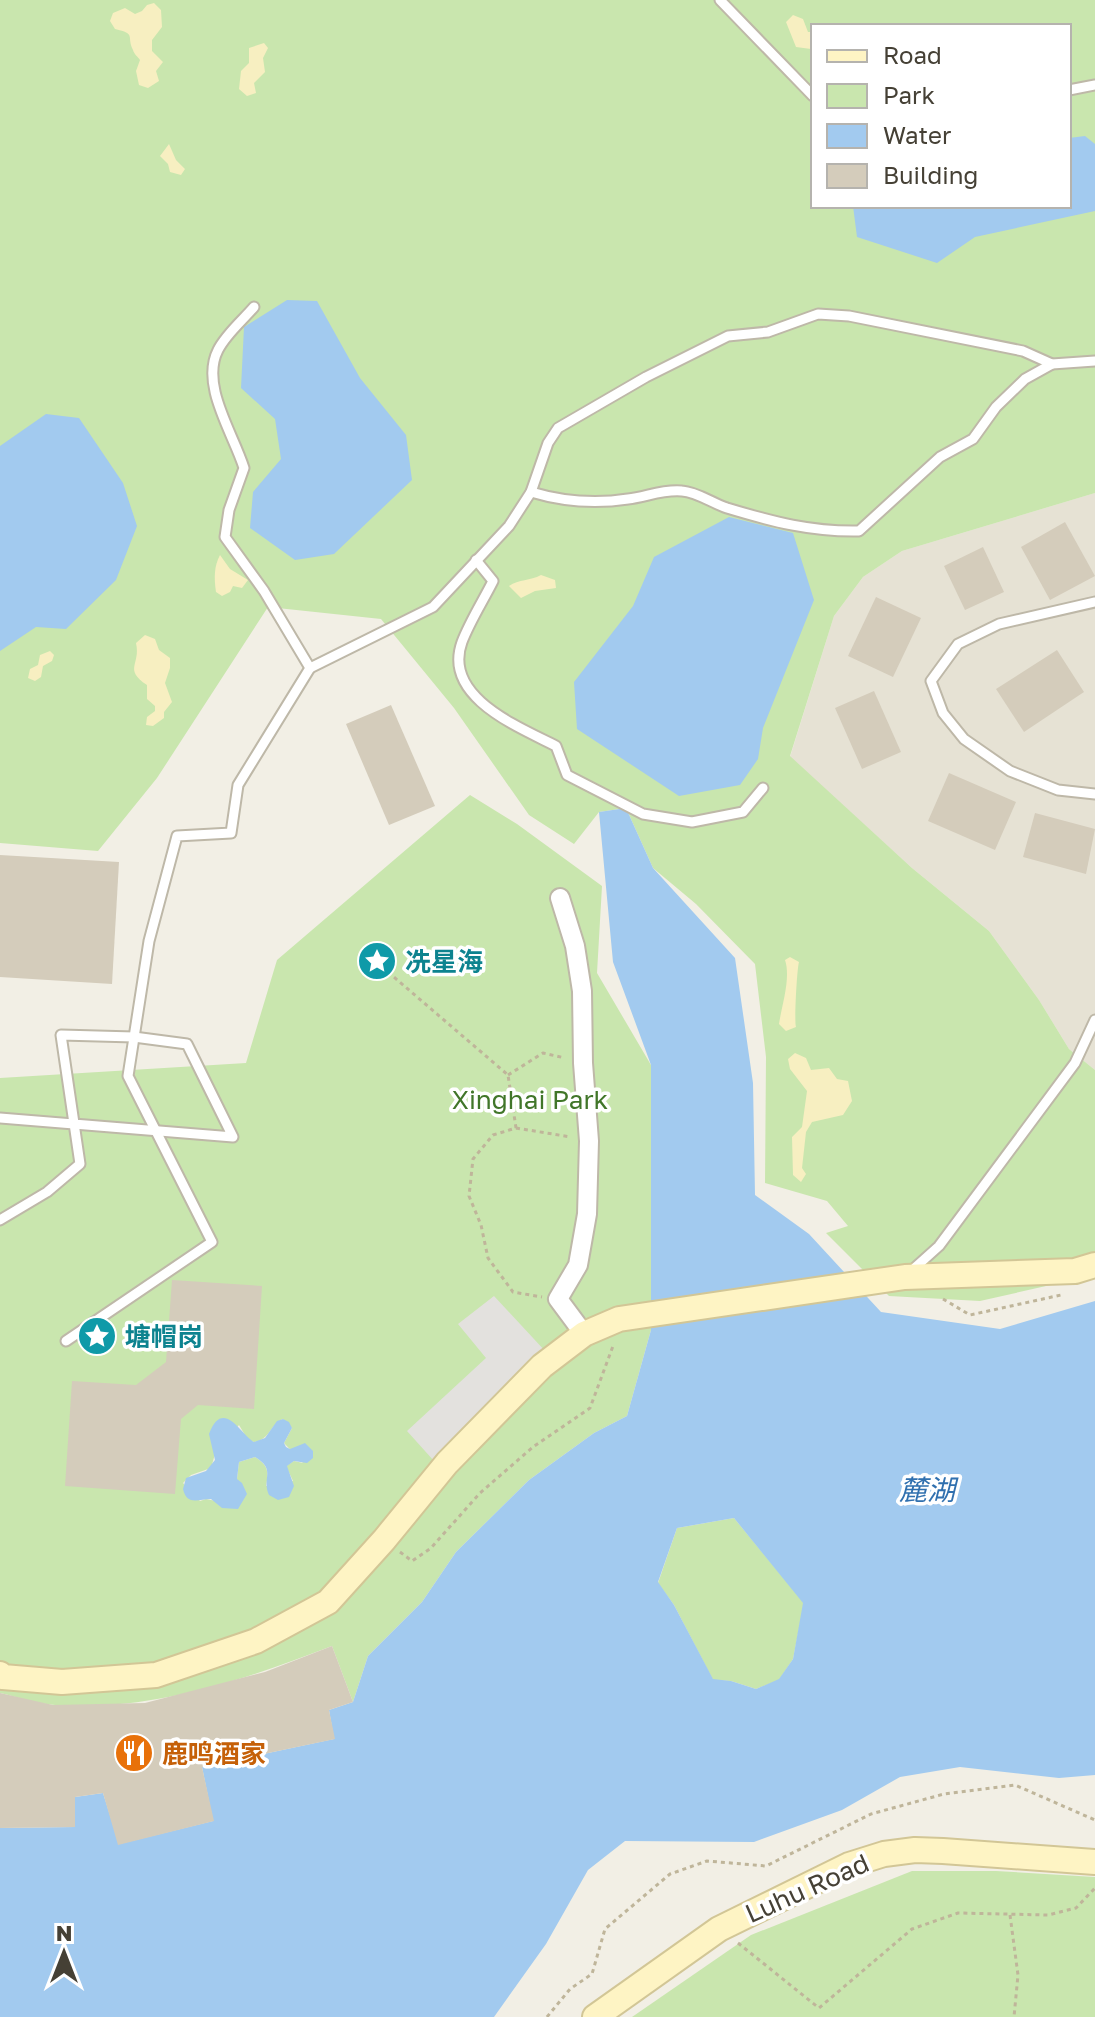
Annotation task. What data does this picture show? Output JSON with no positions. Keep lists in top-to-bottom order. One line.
{"streets":{"street":["Luhu Road"]},"water":["麓湖"],"parks":["Xinghai Park"],"places":{"place":["冼星海","塘帽岗"],"restaurant":["鹿鸣酒家"]},"legend":["Road","Park","Water","Building"],"north":"top"}
